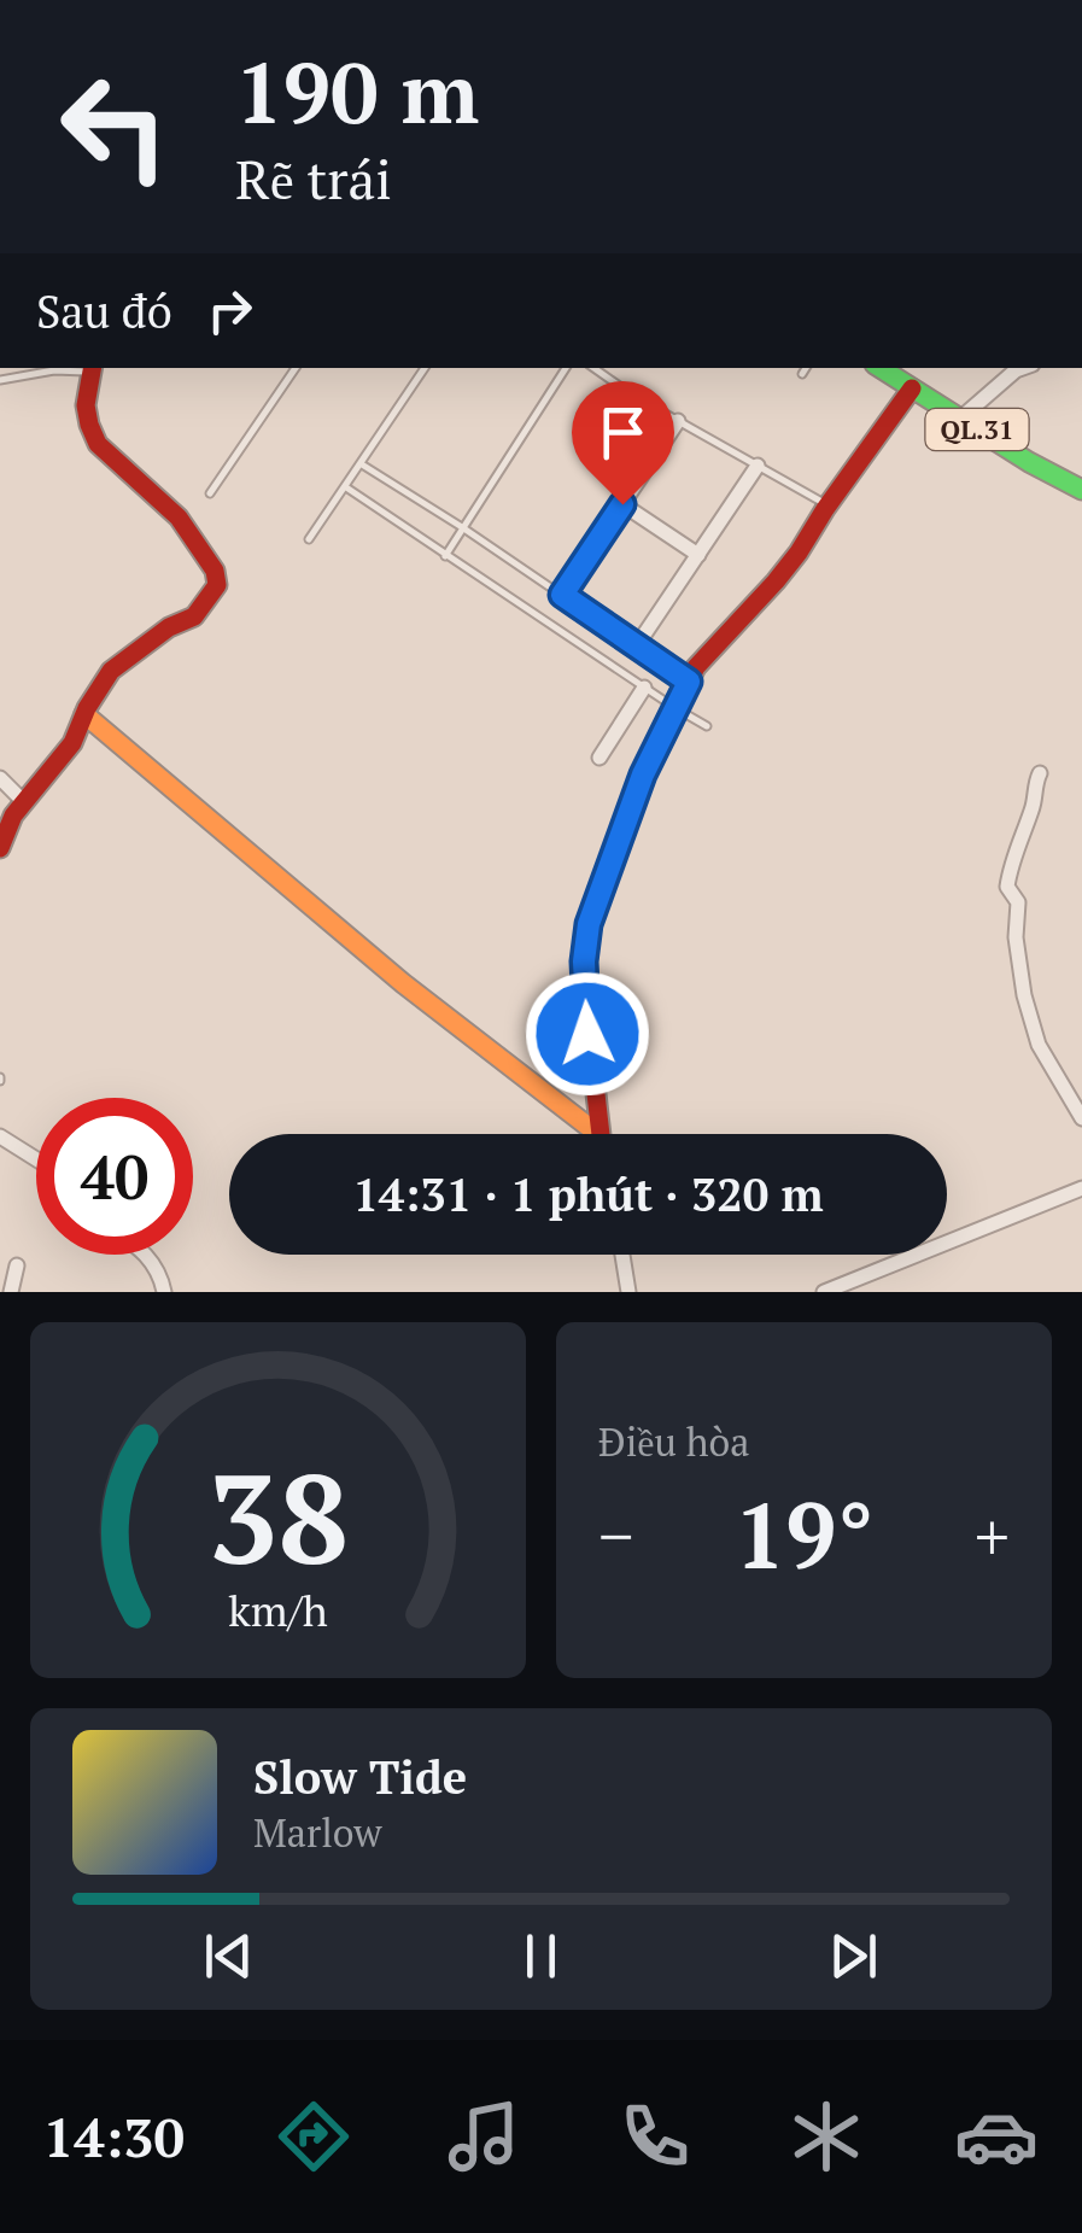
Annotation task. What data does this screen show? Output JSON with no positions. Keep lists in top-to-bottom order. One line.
{"streets":{"main road":["QL.31"]},"page":{"turn":["190 m","Rẽ trái"],"then":"Sau đó","limit":"40","trip":"14:31 · 1 phút · 320 m","tile":"Điều hòa","heat":["−","19°","+"],"song":["Slow Tide","Marlow"],"tabs":"14:30","gauge":["38","km/h"]}}
